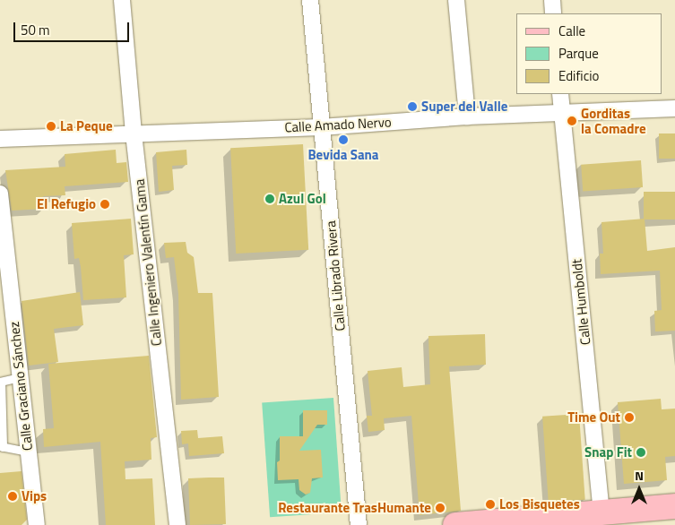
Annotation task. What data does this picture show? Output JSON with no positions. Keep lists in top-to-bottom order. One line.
{"streets":{"street":["Calle Amado Nervo","Calle Ingeniero Valentín Gama","Calle Librado Rivera","Calle Humboldt","Calle Graciano Sánchez"]},"crossings":[["Calle Amado Nervo","Calle Ingeniero Valentín Gama"],["Calle Amado Nervo","Calle Librado Rivera"],["Calle Amado Nervo","Calle Humboldt"]],"places":["Super del Valle","Gorditas la Comadre","La Peque","Bevida Sana","Azul Gol","El Refugio","Time Out","Snap Fit","Vips","Los Bisquetes","Restaurante TrasHumante"],"legend":["Calle","Parque","Edificio"],"scale_bar":"50 m","north":"top"}
